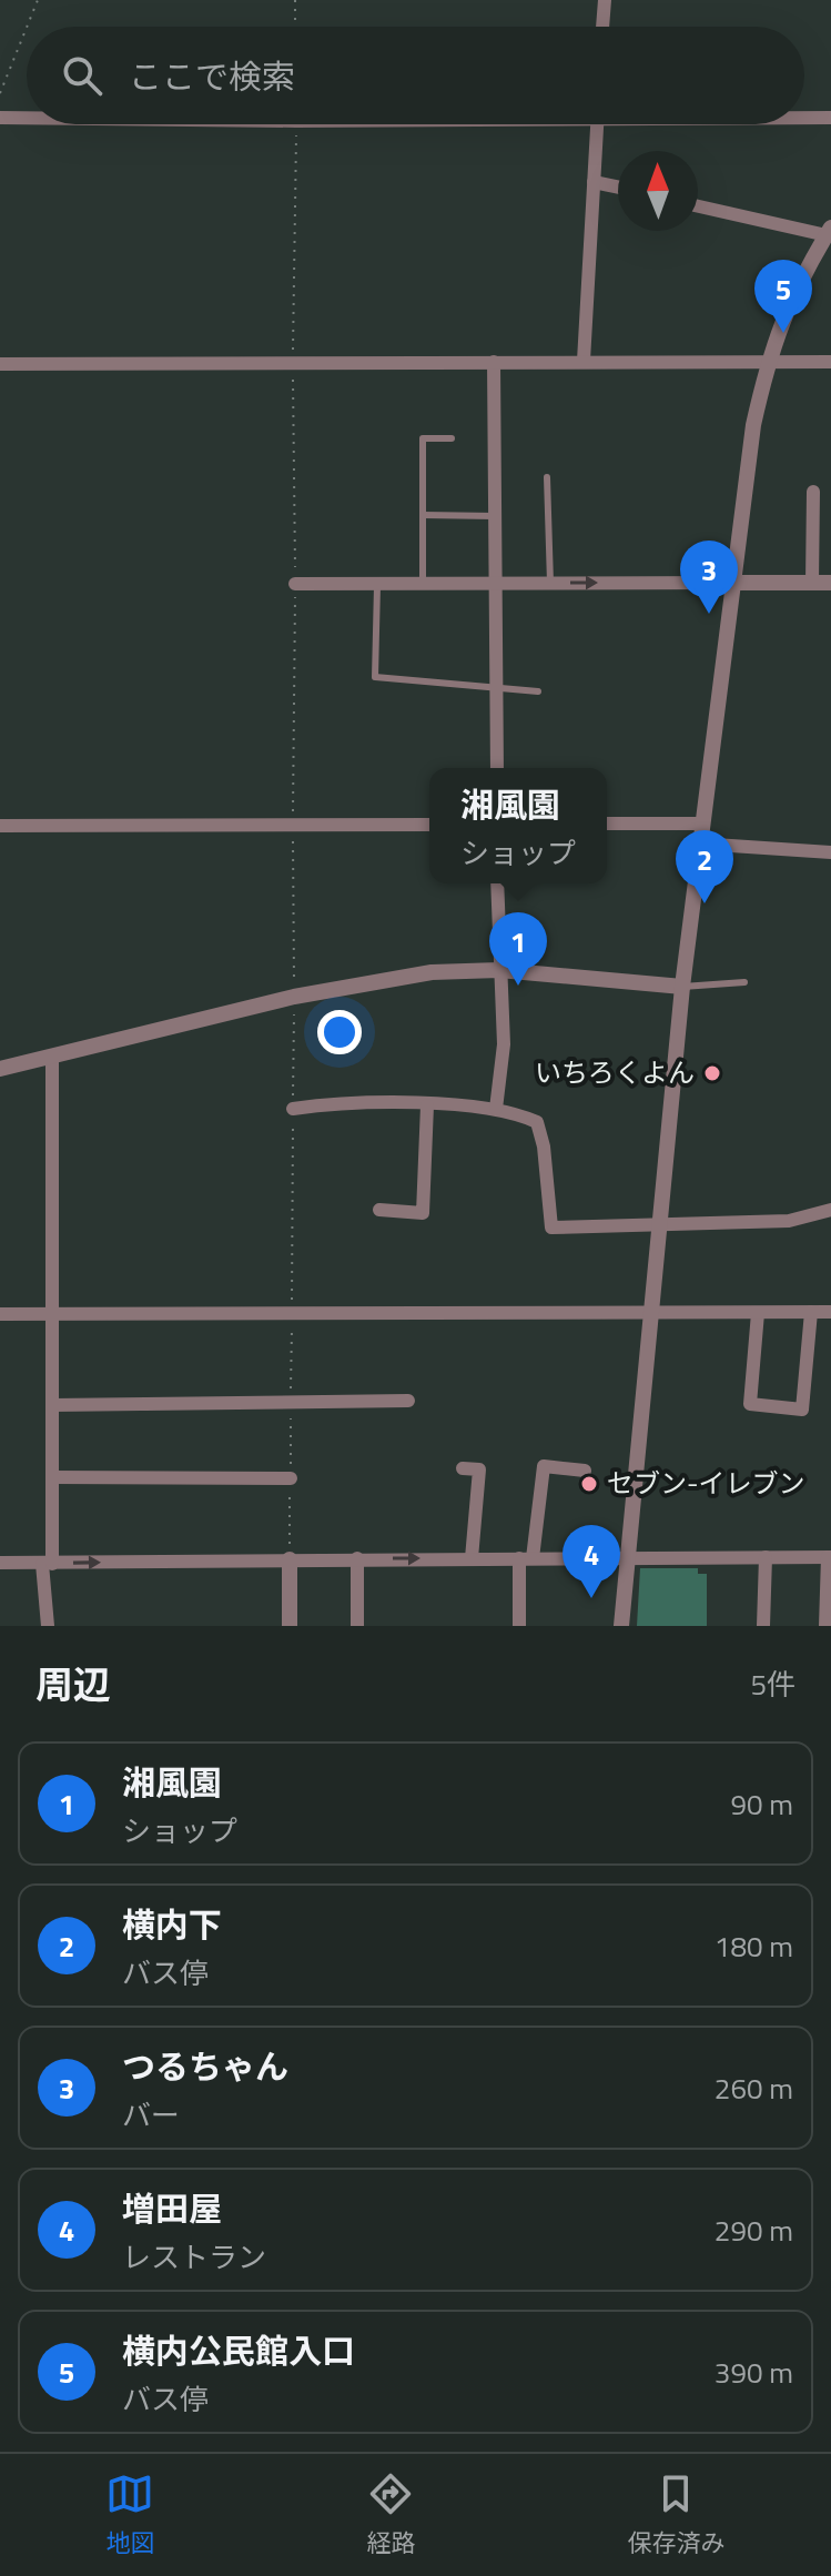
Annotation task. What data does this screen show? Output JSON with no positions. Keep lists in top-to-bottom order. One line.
{"places":["いちろくよん","セブン-イレブン"],"north":"top","page":{"search":"ここで検索","pins":["5","3","2","1","4"],"popup":["湘風園","ショップ"],"heading":["周辺","5件"],"list":[{"mark":"1","name":"湘風園","note":"ショップ","value":"90 m"},{"mark":"2","name":"横内下","note":"バス停","value":"180 m"},{"mark":"3","name":"つるちゃん","note":"バー","value":"260 m"},{"mark":"4","name":"増田屋","note":"レストラン","value":"290 m"},{"mark":"5","name":"横内公民館入口","note":"バス停","value":"390 m"}],"nav":["地図","経路","保存済み"]}}
